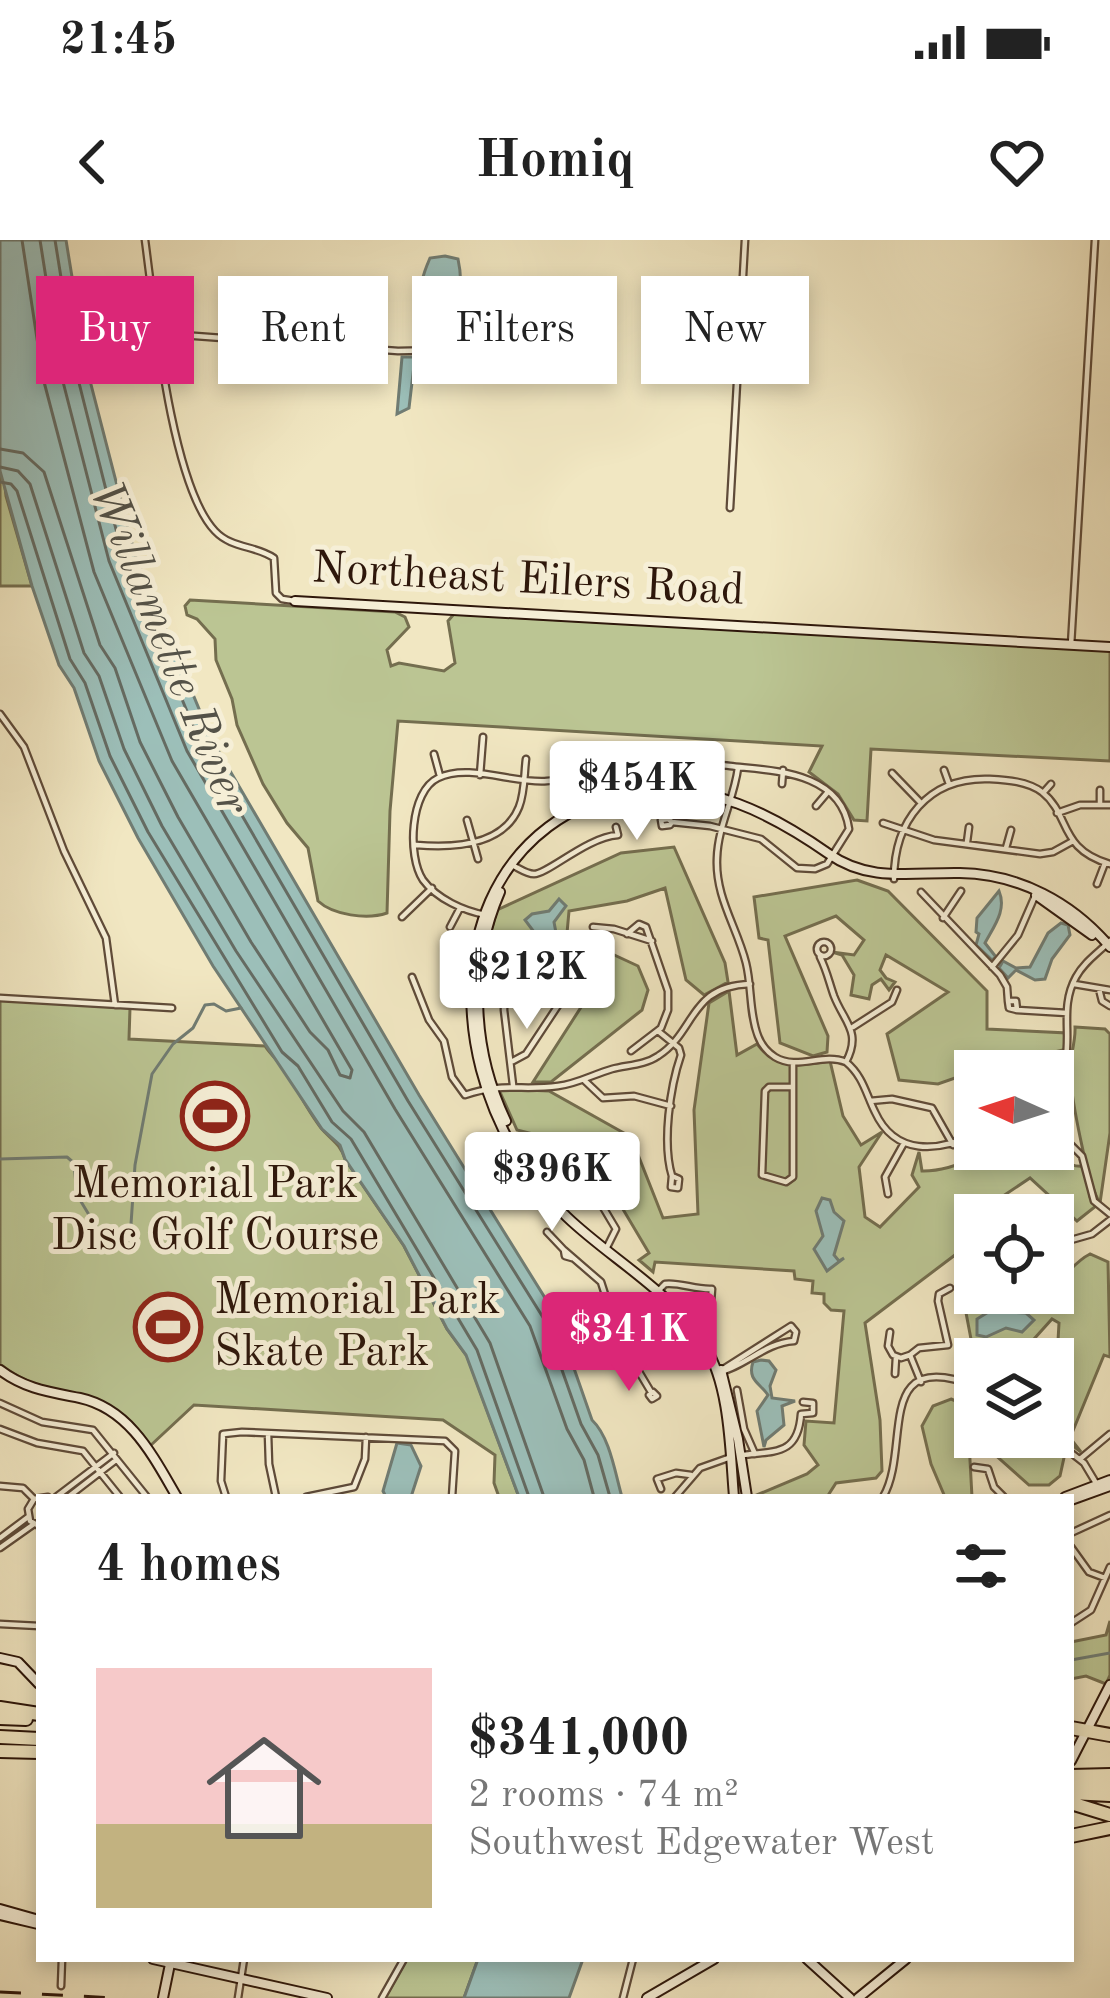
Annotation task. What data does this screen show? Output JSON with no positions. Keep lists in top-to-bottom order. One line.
{"streets":{"street":["Northeast Eilers Road"]},"water":["Willamette River"],"places":{"sports":["Memorial Park Disc Golf Course","Memorial Park Skate Park"]},"north":"left","page":{"status":"21:45","header":"Homiq","chip":["Buy","Rent","Filters","New"],"price":["$454K","$212K","$396K","$341K"],"heading":"4 homes","list":[{"name":"$341,000","note":"2 rooms · 74 m² · Southwest Edgewater West"}]}}
